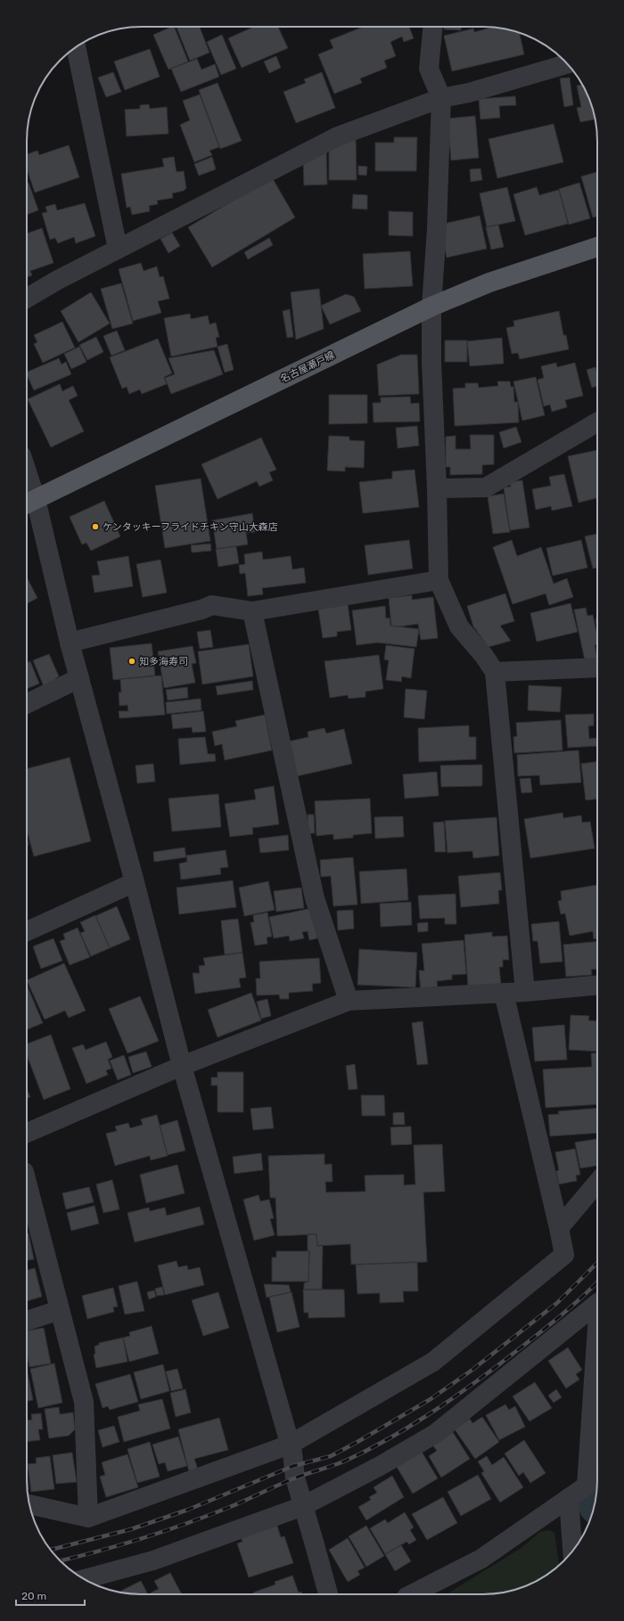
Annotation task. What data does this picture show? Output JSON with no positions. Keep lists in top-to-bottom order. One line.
{"streets":{"main road":["名古屋瀬戸線"]},"places":["ケンタッキーフライドチキン守山大森店","知多海寿司"],"scale_bar":"20 m"}
